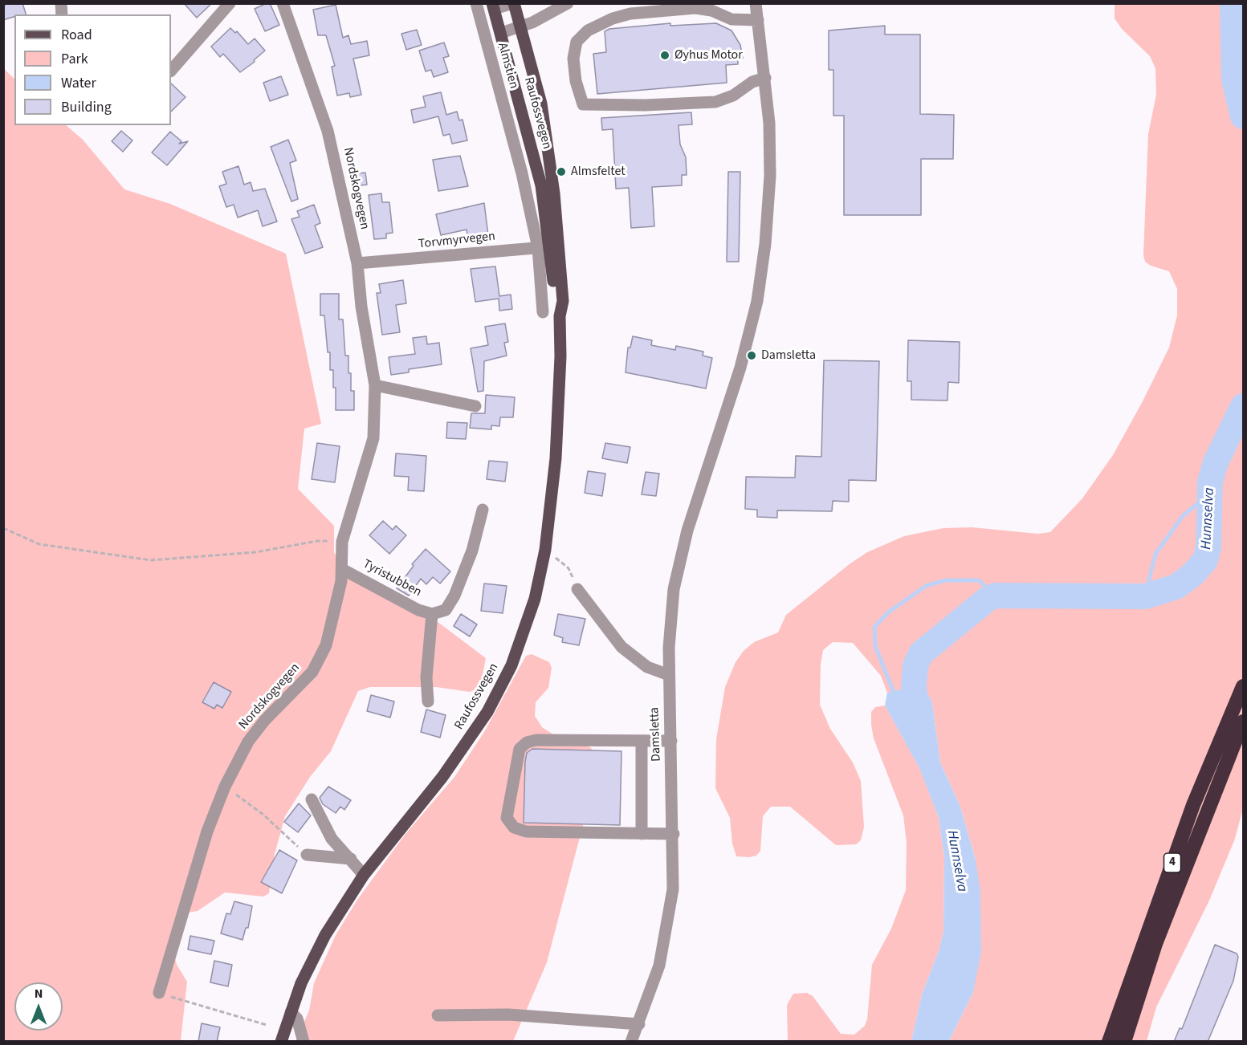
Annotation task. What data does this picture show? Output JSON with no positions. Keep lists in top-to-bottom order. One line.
{"streets":{"highway":["4"],"main road":["Raufossvegen"],"street":["Almstien","Nordskogvegen","Torvmyrvegen","Tyristubben","Damsletta"]},"crossings":[["Almstien","Raufossvegen"],["Almstien","Torvmyrvegen"],["Raufossvegen","Torvmyrvegen"],["Nordskogvegen","Torvmyrvegen"],["Nordskogvegen","Tyristubben"]],"water":["Hunnselva"],"places":["Øyhus Motor","Almsfeltet","Damsletta"],"legend":["Road","Park","Water","Building"],"north":"top"}
